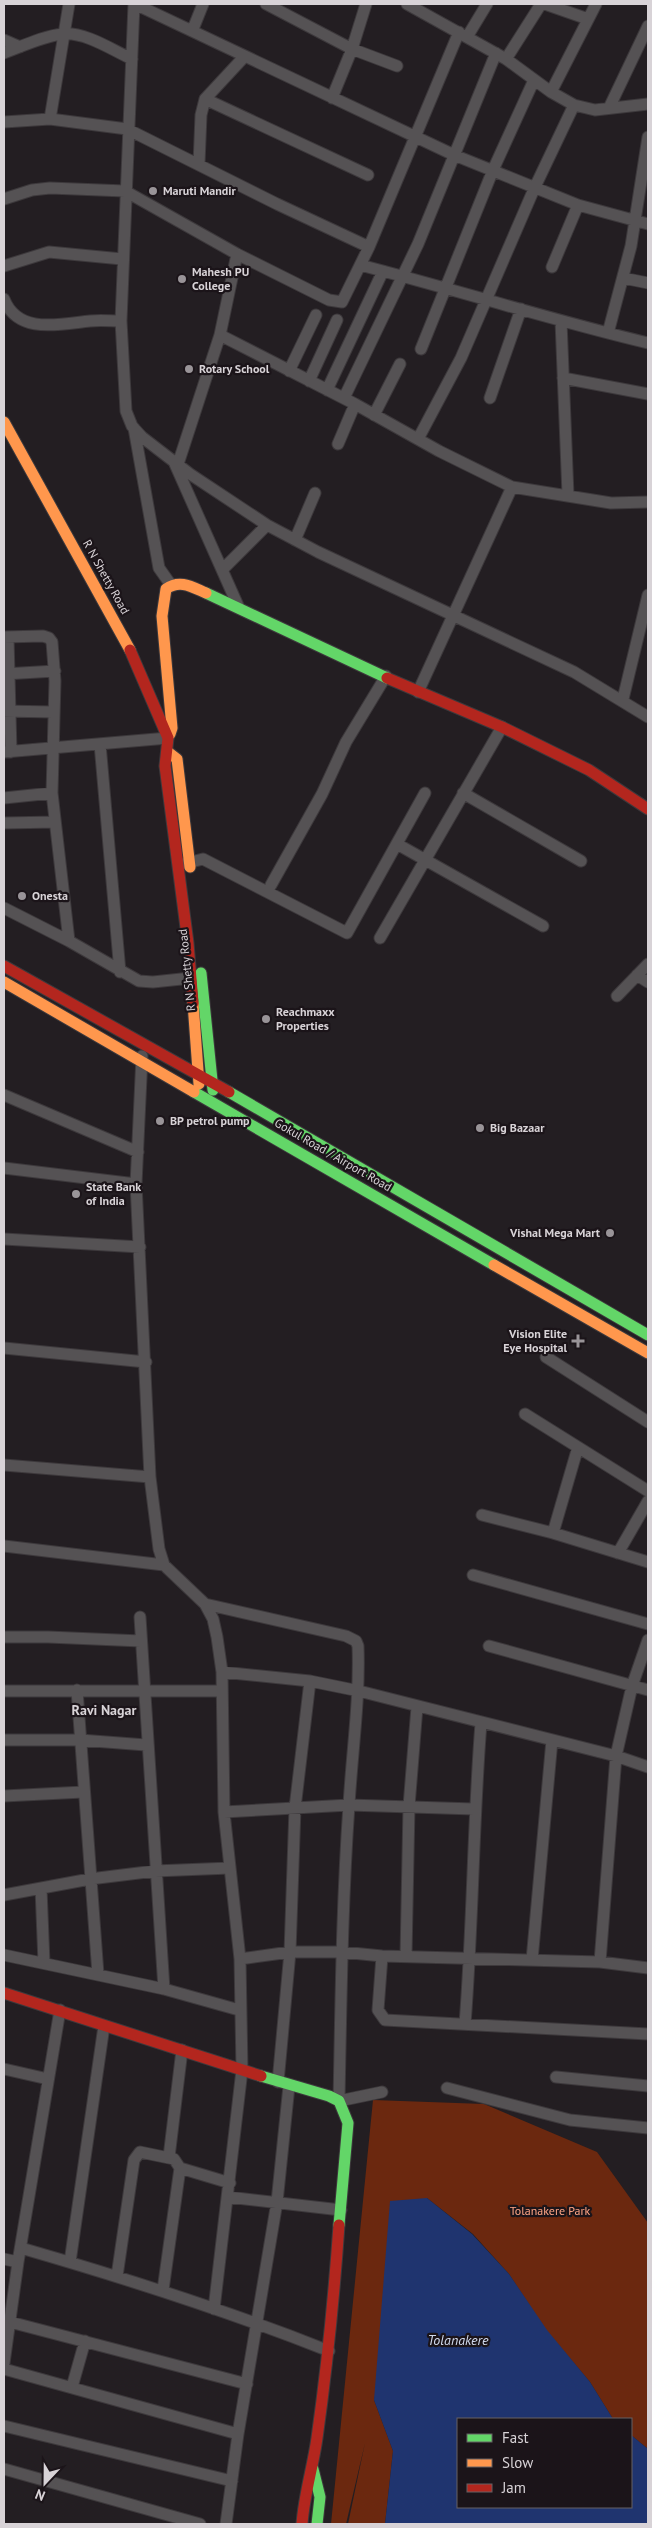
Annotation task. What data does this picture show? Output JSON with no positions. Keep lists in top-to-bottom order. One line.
{"streets":{"street":["R N Shetty Road","Gokul Road / Airport Road"]},"crossings":[["R N Shetty Road","Gokul Road / Airport Road"]],"districts":["Ravi Nagar"],"water":["Tolanakere"],"parks":["Tolanakere Park"],"places":{"other":["Maruti Mandir","Mahesh PU College","Rotary School","Onesta","Reachmaxx Properties","BP petrol pump","Big Bazaar","State Bank of India","Vishal Mega Mart"],"health":["Vision Elite Eye Hospital"]},"legend":["Fast","Slow","Jam"],"north":"bottom"}
